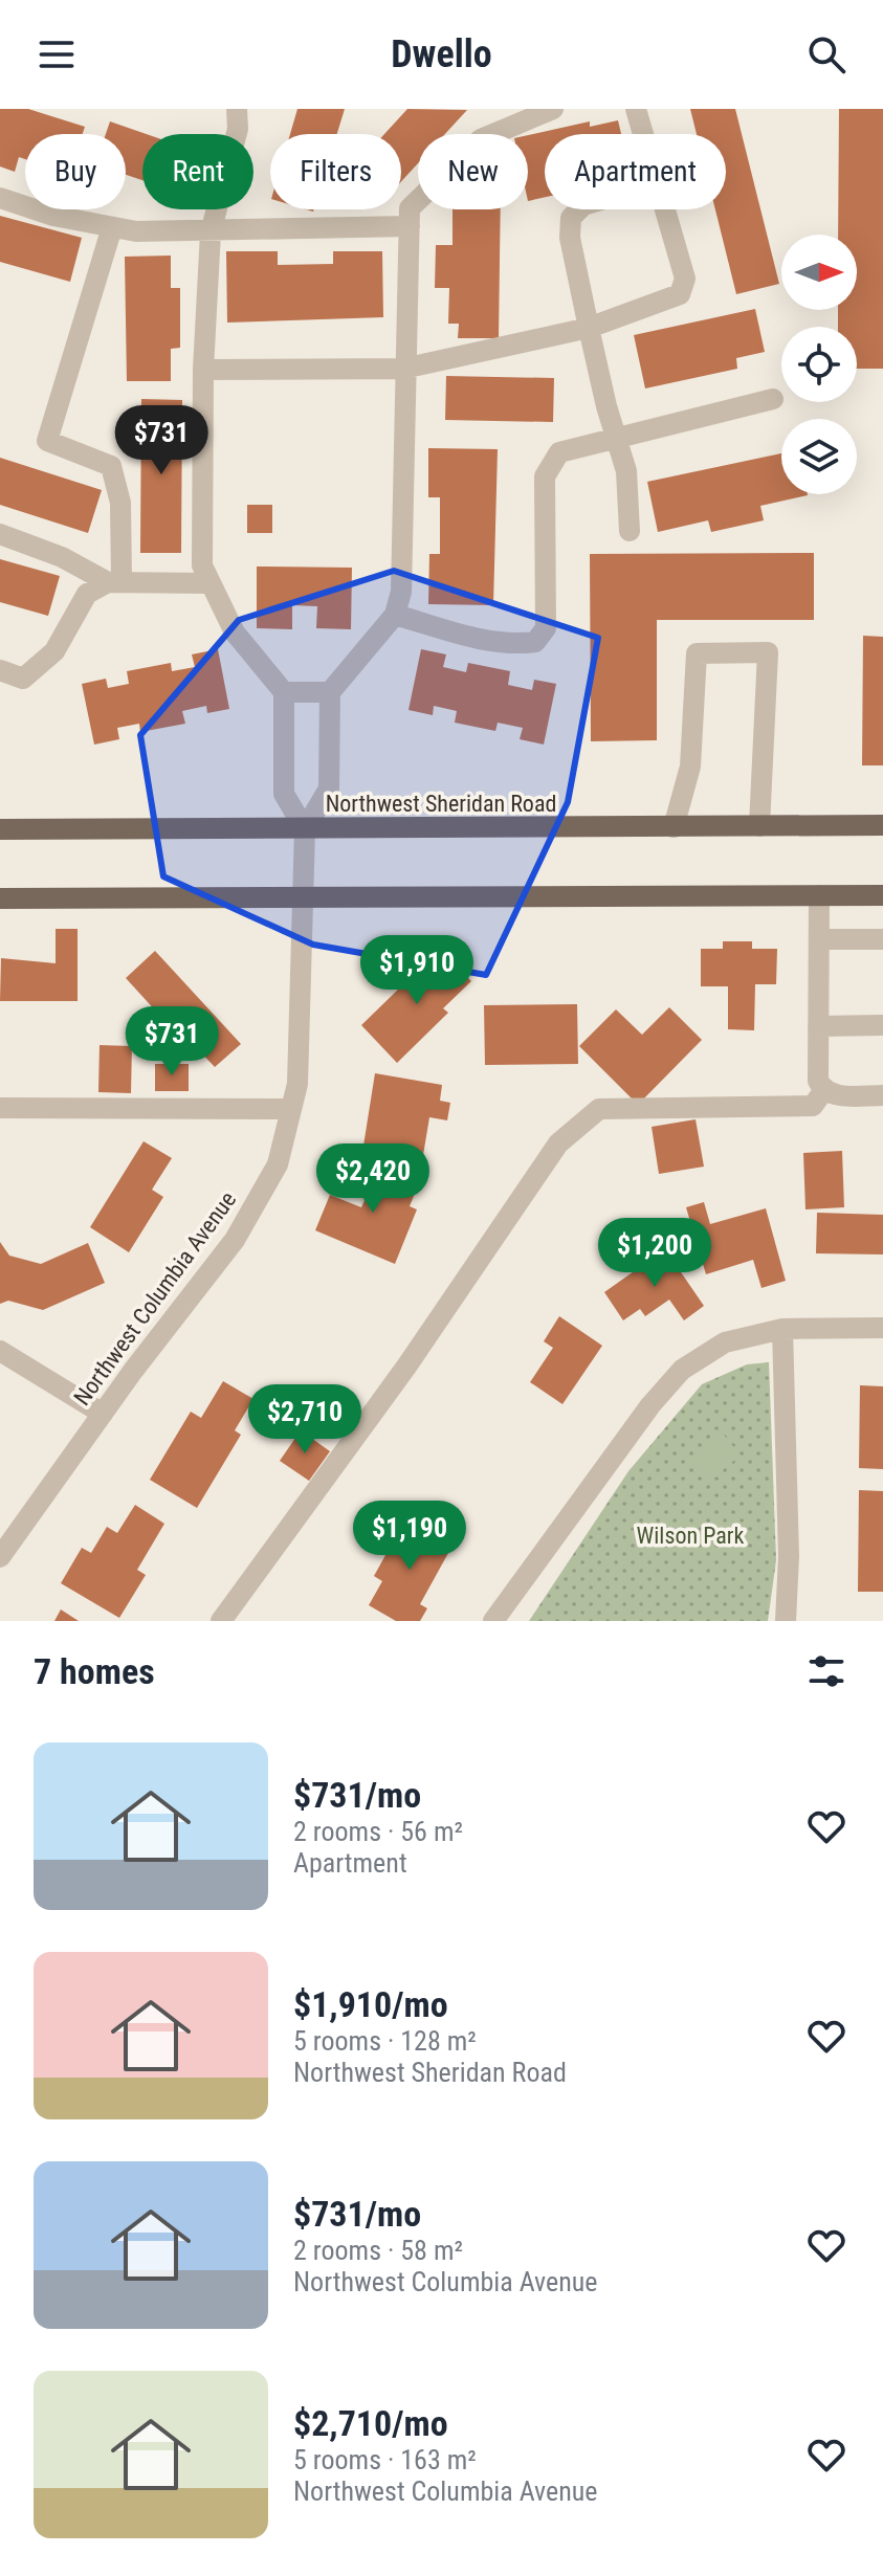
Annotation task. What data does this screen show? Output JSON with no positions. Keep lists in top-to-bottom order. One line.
{"streets":{"main road":["Northwest Sheridan Road"],"street":["Northwest Columbia Avenue"]},"crossings":[["Northwest Sheridan Road","Northwest Columbia Avenue"]],"parks":["Wilson Park"],"north":"right","page":{"header":"Dwello","chip":["Buy","Rent","Filters","New","Apartment"],"price":["$731","$1,910","$731","$2,420","$1,200","$2,710","$1,190"],"heading":"7 homes","list":[{"name":"$731/mo","note":"2 rooms · 56 m² · Apartment"},{"name":"$1,910/mo","note":"5 rooms · 128 m² · Northwest Sheridan Road"},{"name":"$731/mo","note":"2 rooms · 58 m² · Northwest Columbia Avenue"},{"name":"$2,710/mo","note":"5 rooms · 163 m² · Northwest Columbia Avenue"}]}}
